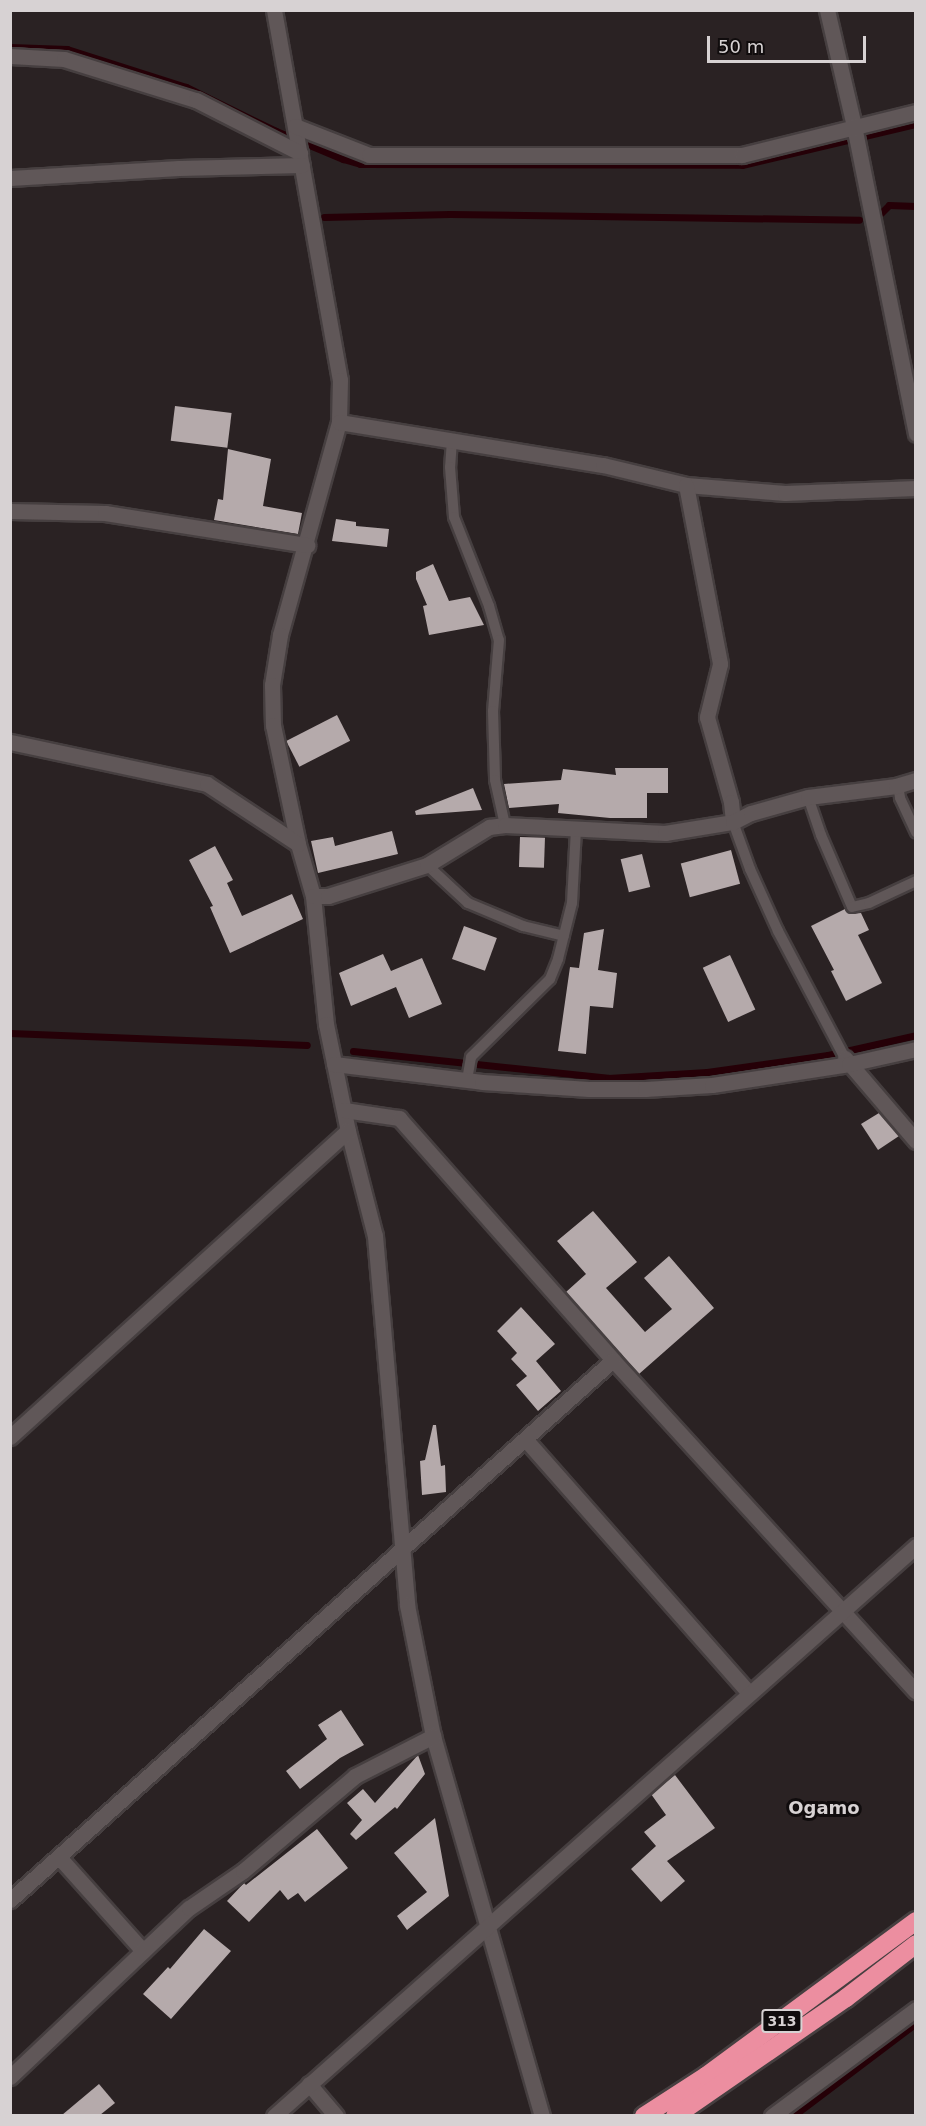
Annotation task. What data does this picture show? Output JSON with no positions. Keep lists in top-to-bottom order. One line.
{"streets":{"highway":["313"]},"districts":["Ogamo"],"scale_bar":"50 m"}
